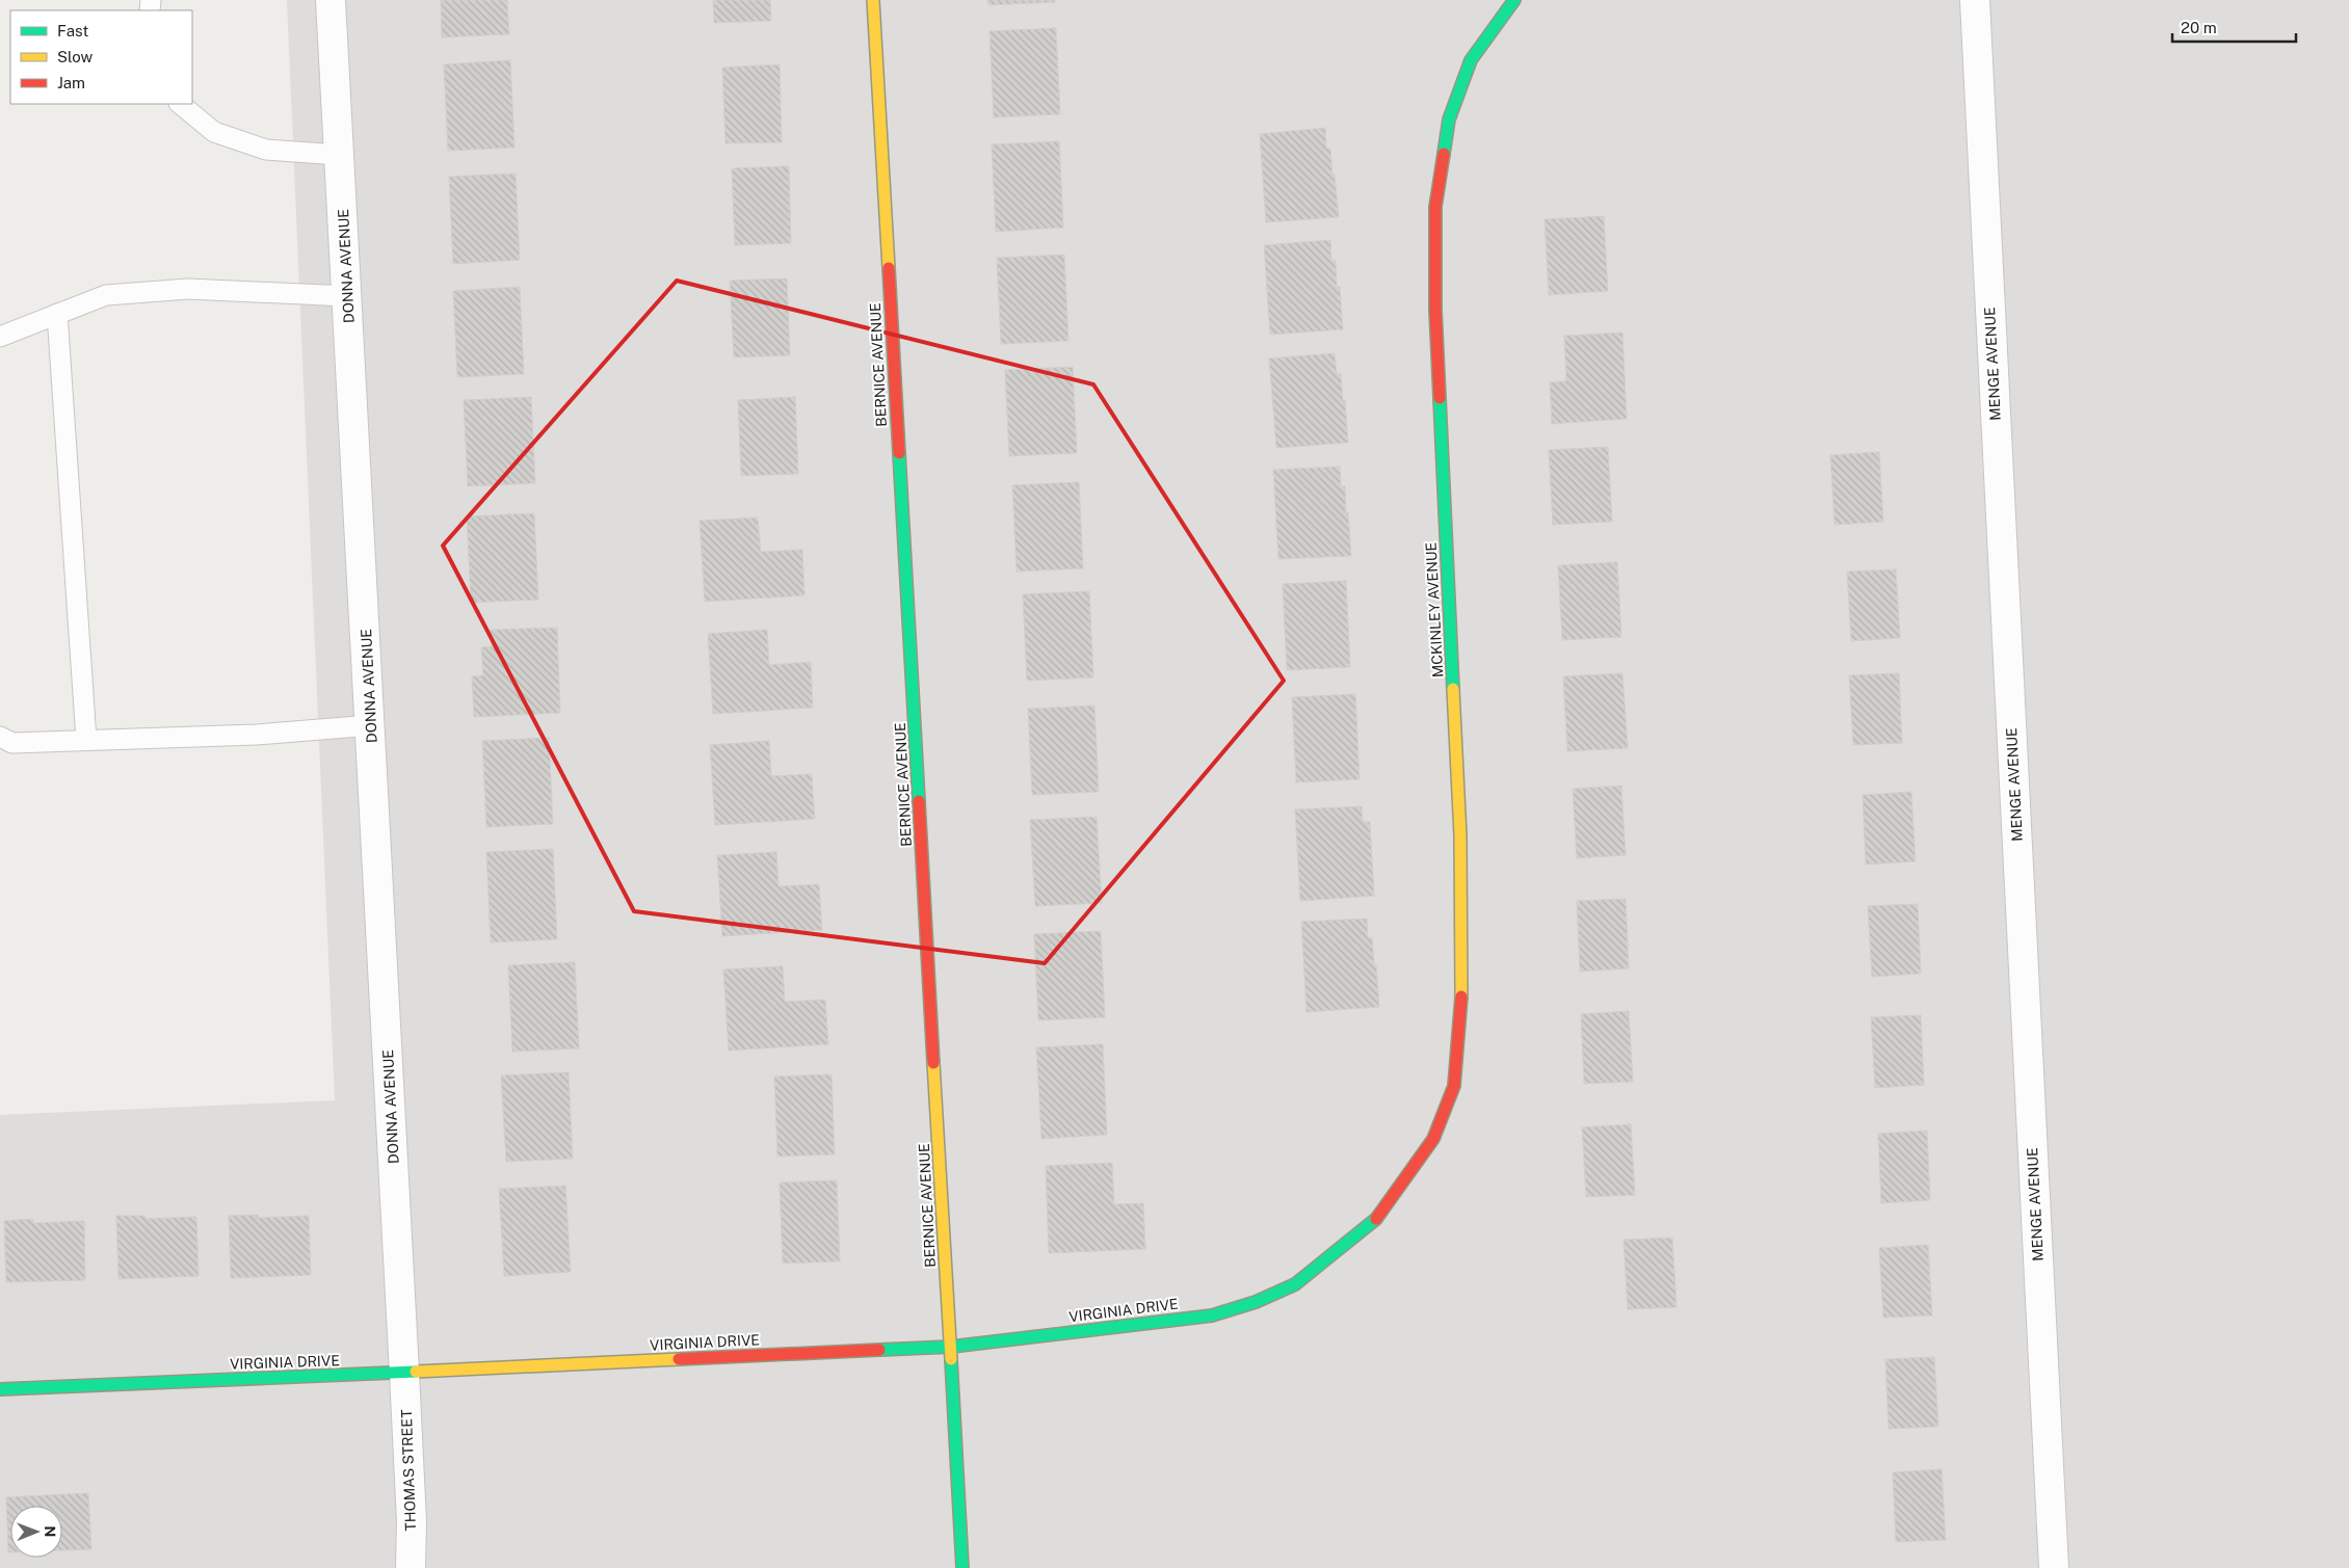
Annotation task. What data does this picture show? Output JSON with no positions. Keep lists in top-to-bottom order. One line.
{"streets":{"street":["DONNA AVENUE","MENGE AVENUE","BERNICE AVENUE","MCKINLEY AVENUE","VIRGINIA DRIVE","THOMAS STREET"]},"crossings":[["DONNA AVENUE","VIRGINIA DRIVE"],["DONNA AVENUE","THOMAS STREET"],["BERNICE AVENUE","VIRGINIA DRIVE"],["MCKINLEY AVENUE","VIRGINIA DRIVE"],["VIRGINIA DRIVE","THOMAS STREET"]],"legend":["Fast","Slow","Jam"],"scale_bar":"20 m","north":"right"}
